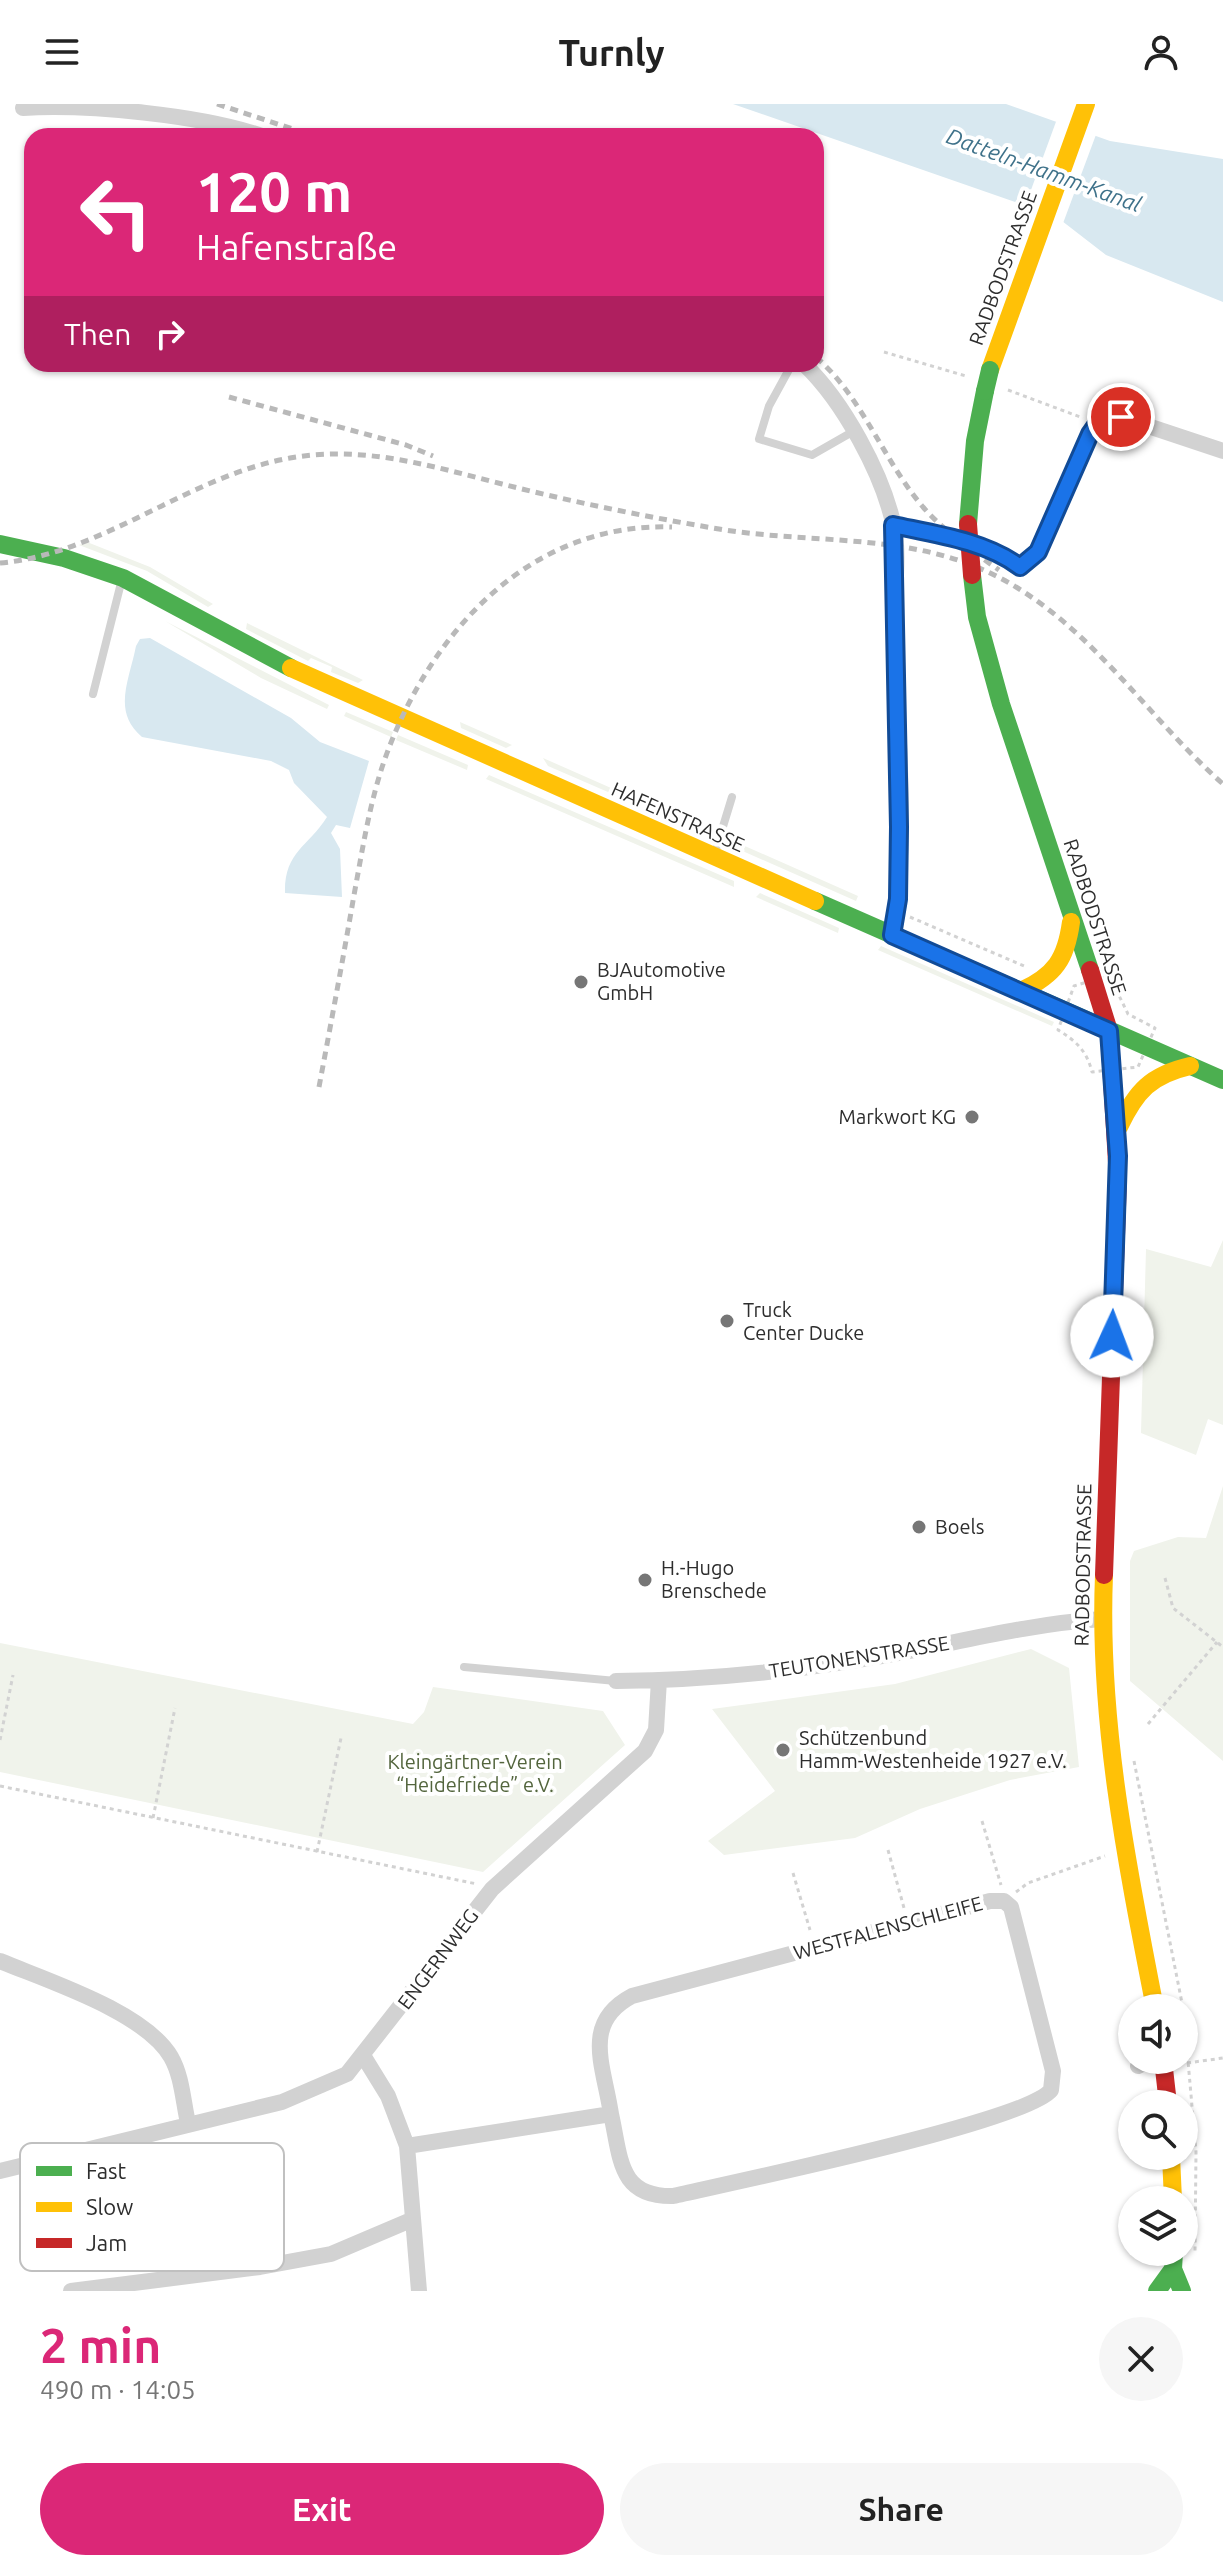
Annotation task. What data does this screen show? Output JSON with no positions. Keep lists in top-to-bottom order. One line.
{"streets":{"main road":["RADBODSTRASSE","HAFENSTRASSE"],"street":["TEUTONENSTRASSE","WESTFALENSCHLEIFE","ENGERNWEG"]},"crossings":[["RADBODSTRASSE","HAFENSTRASSE"],["RADBODSTRASSE","TEUTONENSTRASSE"],["TEUTONENSTRASSE","ENGERNWEG"]],"water":["Datteln-Hamm-Kanal"],"parks":["Kleingärtner-Verein “Heidefriede” e.V."],"places":["BJAutomotive GmbH","Markwort KG","Truck Center Ducke","Boels","H.-Hugo Brenschede","Schützenbund Hamm-Westenheide 1927 e.V."],"legend":["Fast","Slow","Jam"],"page":{"header":"Turnly","turn":["120 m","Hafenstraße"],"then":"Then","heading":["2 min","490 m · 14:05"],"buttons":["Exit","Share"]}}
